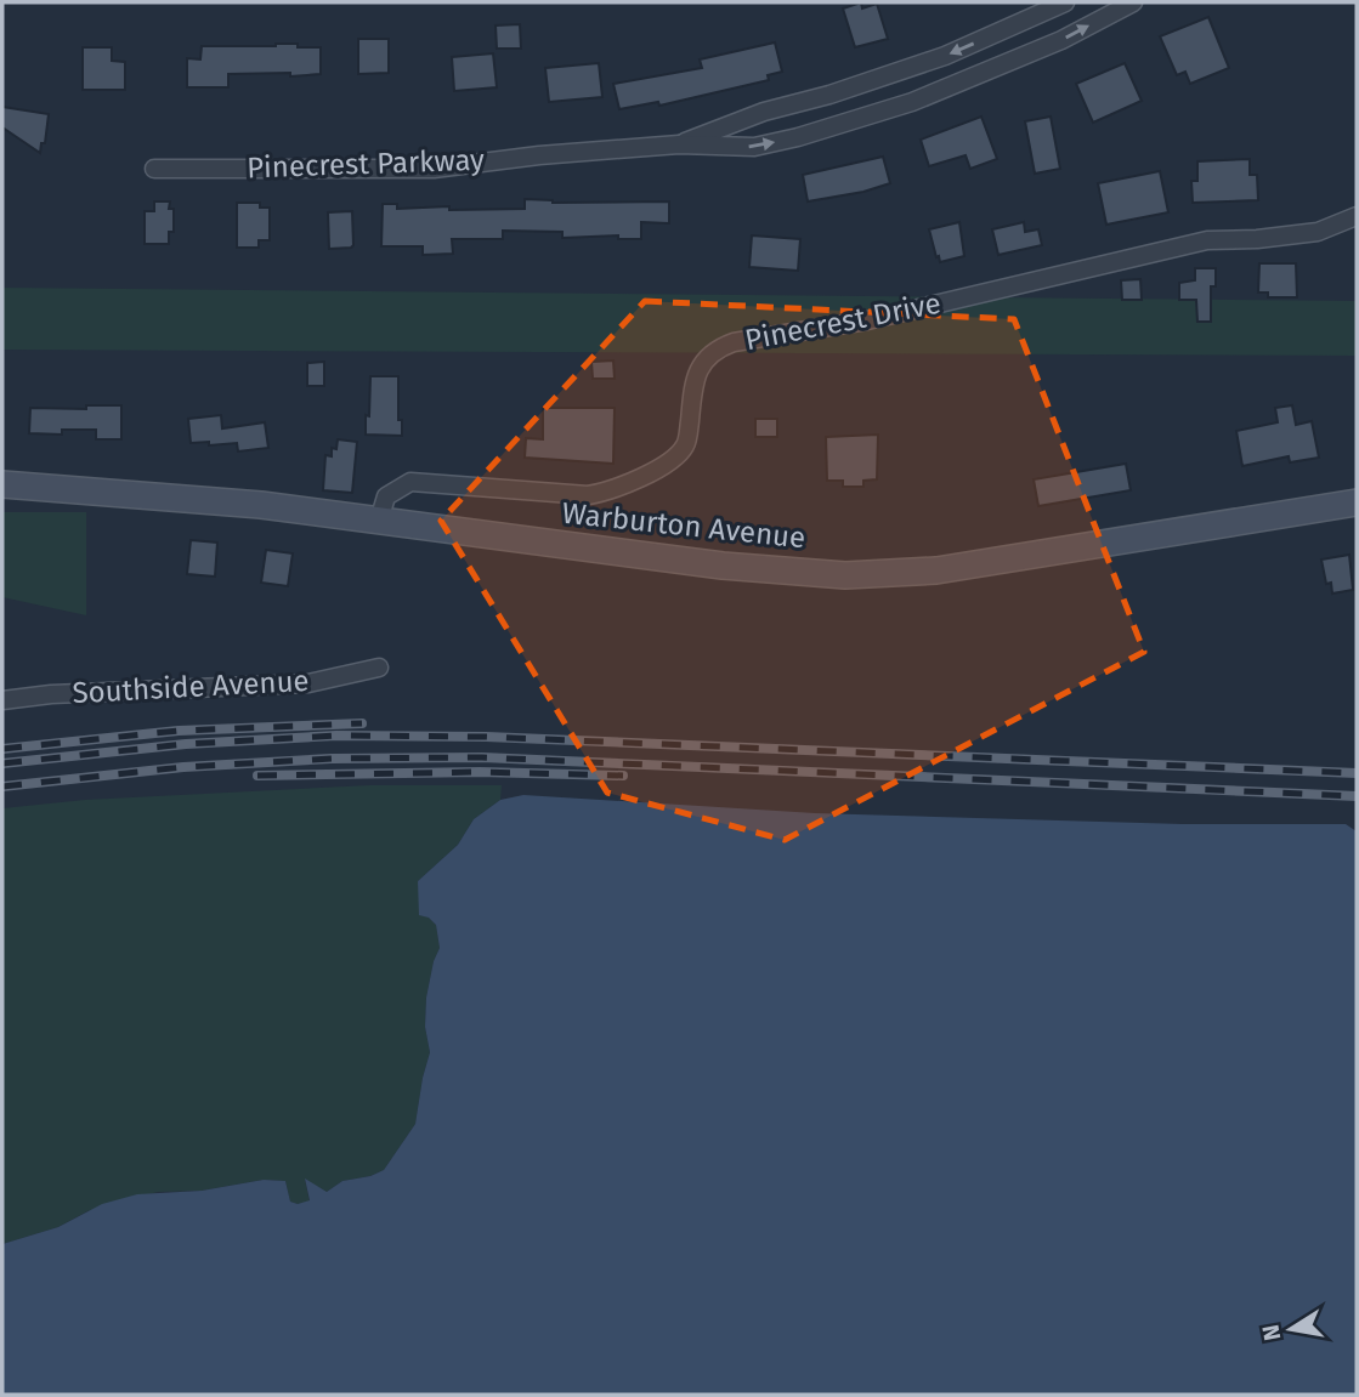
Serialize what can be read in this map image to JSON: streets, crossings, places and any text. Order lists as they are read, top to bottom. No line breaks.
{"streets":{"street":["Pinecrest Parkway","Pinecrest Drive","Warburton Avenue","Southside Avenue"]},"crossings":[["Pinecrest Drive","Warburton Avenue"]],"north":"left"}
